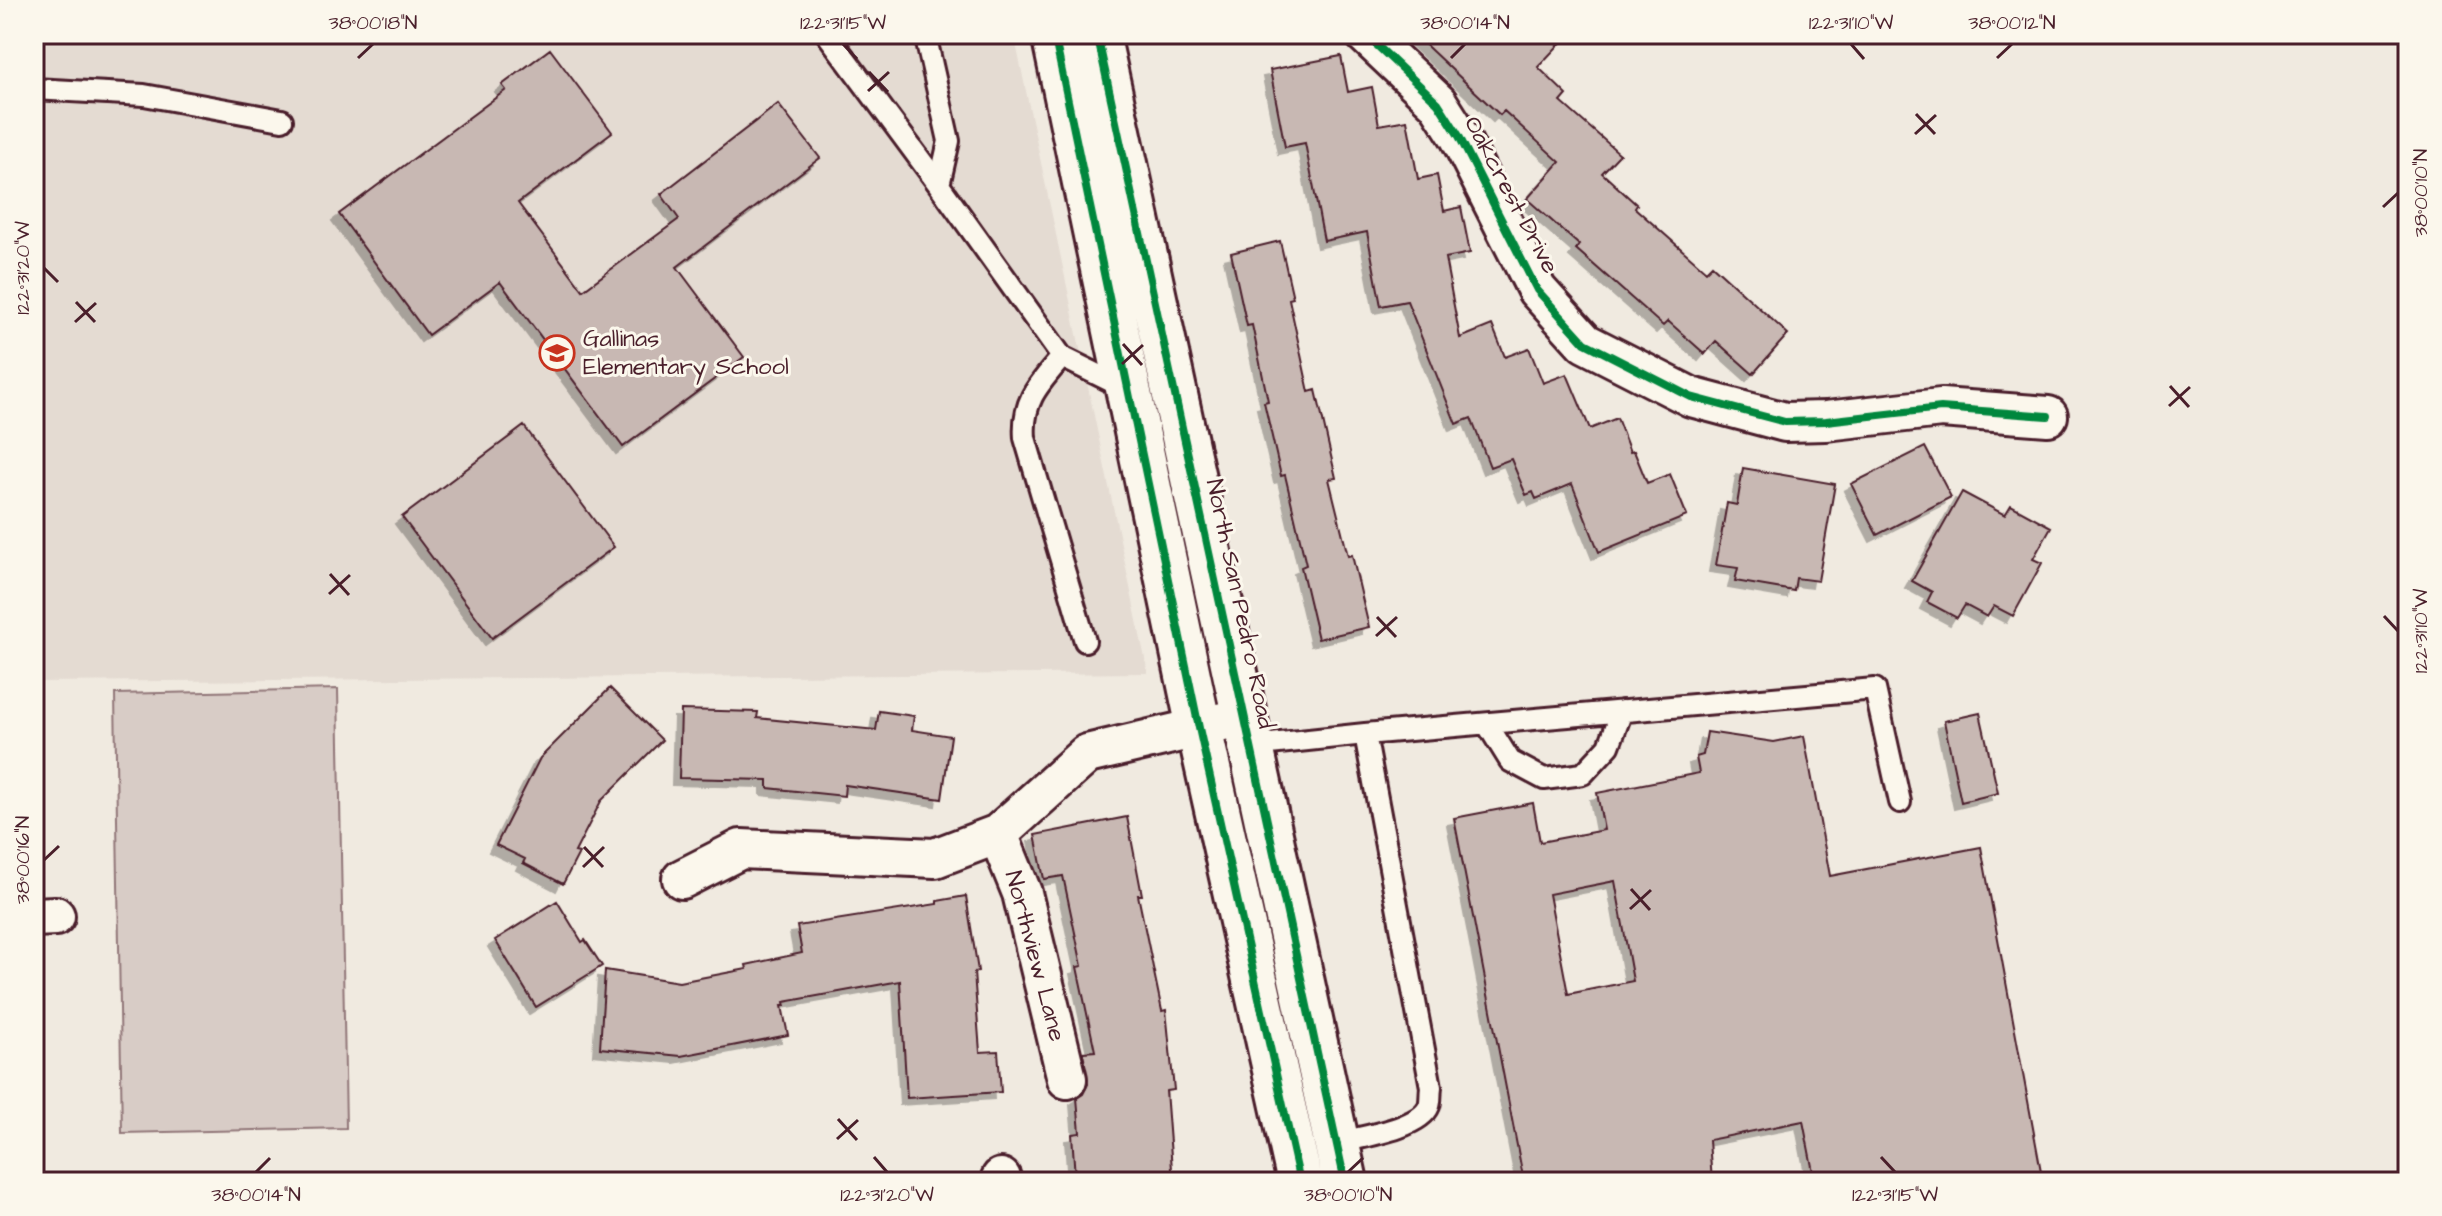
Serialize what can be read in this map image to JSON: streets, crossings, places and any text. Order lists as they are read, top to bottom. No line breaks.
{"streets":{"main road":["North San Pedro Road"],"street":["Oakcrest Drive","Northview Lane"]},"places":{"school or university":["Gallinas Elementary School"]},"coordinates":["38°00'18\"N","122°31'15\"W","38°00'14\"N","122°31'10\"W","38°00'12\"N","38°00'10\"N","122°31'20\"W","38°00'16\"N"]}
